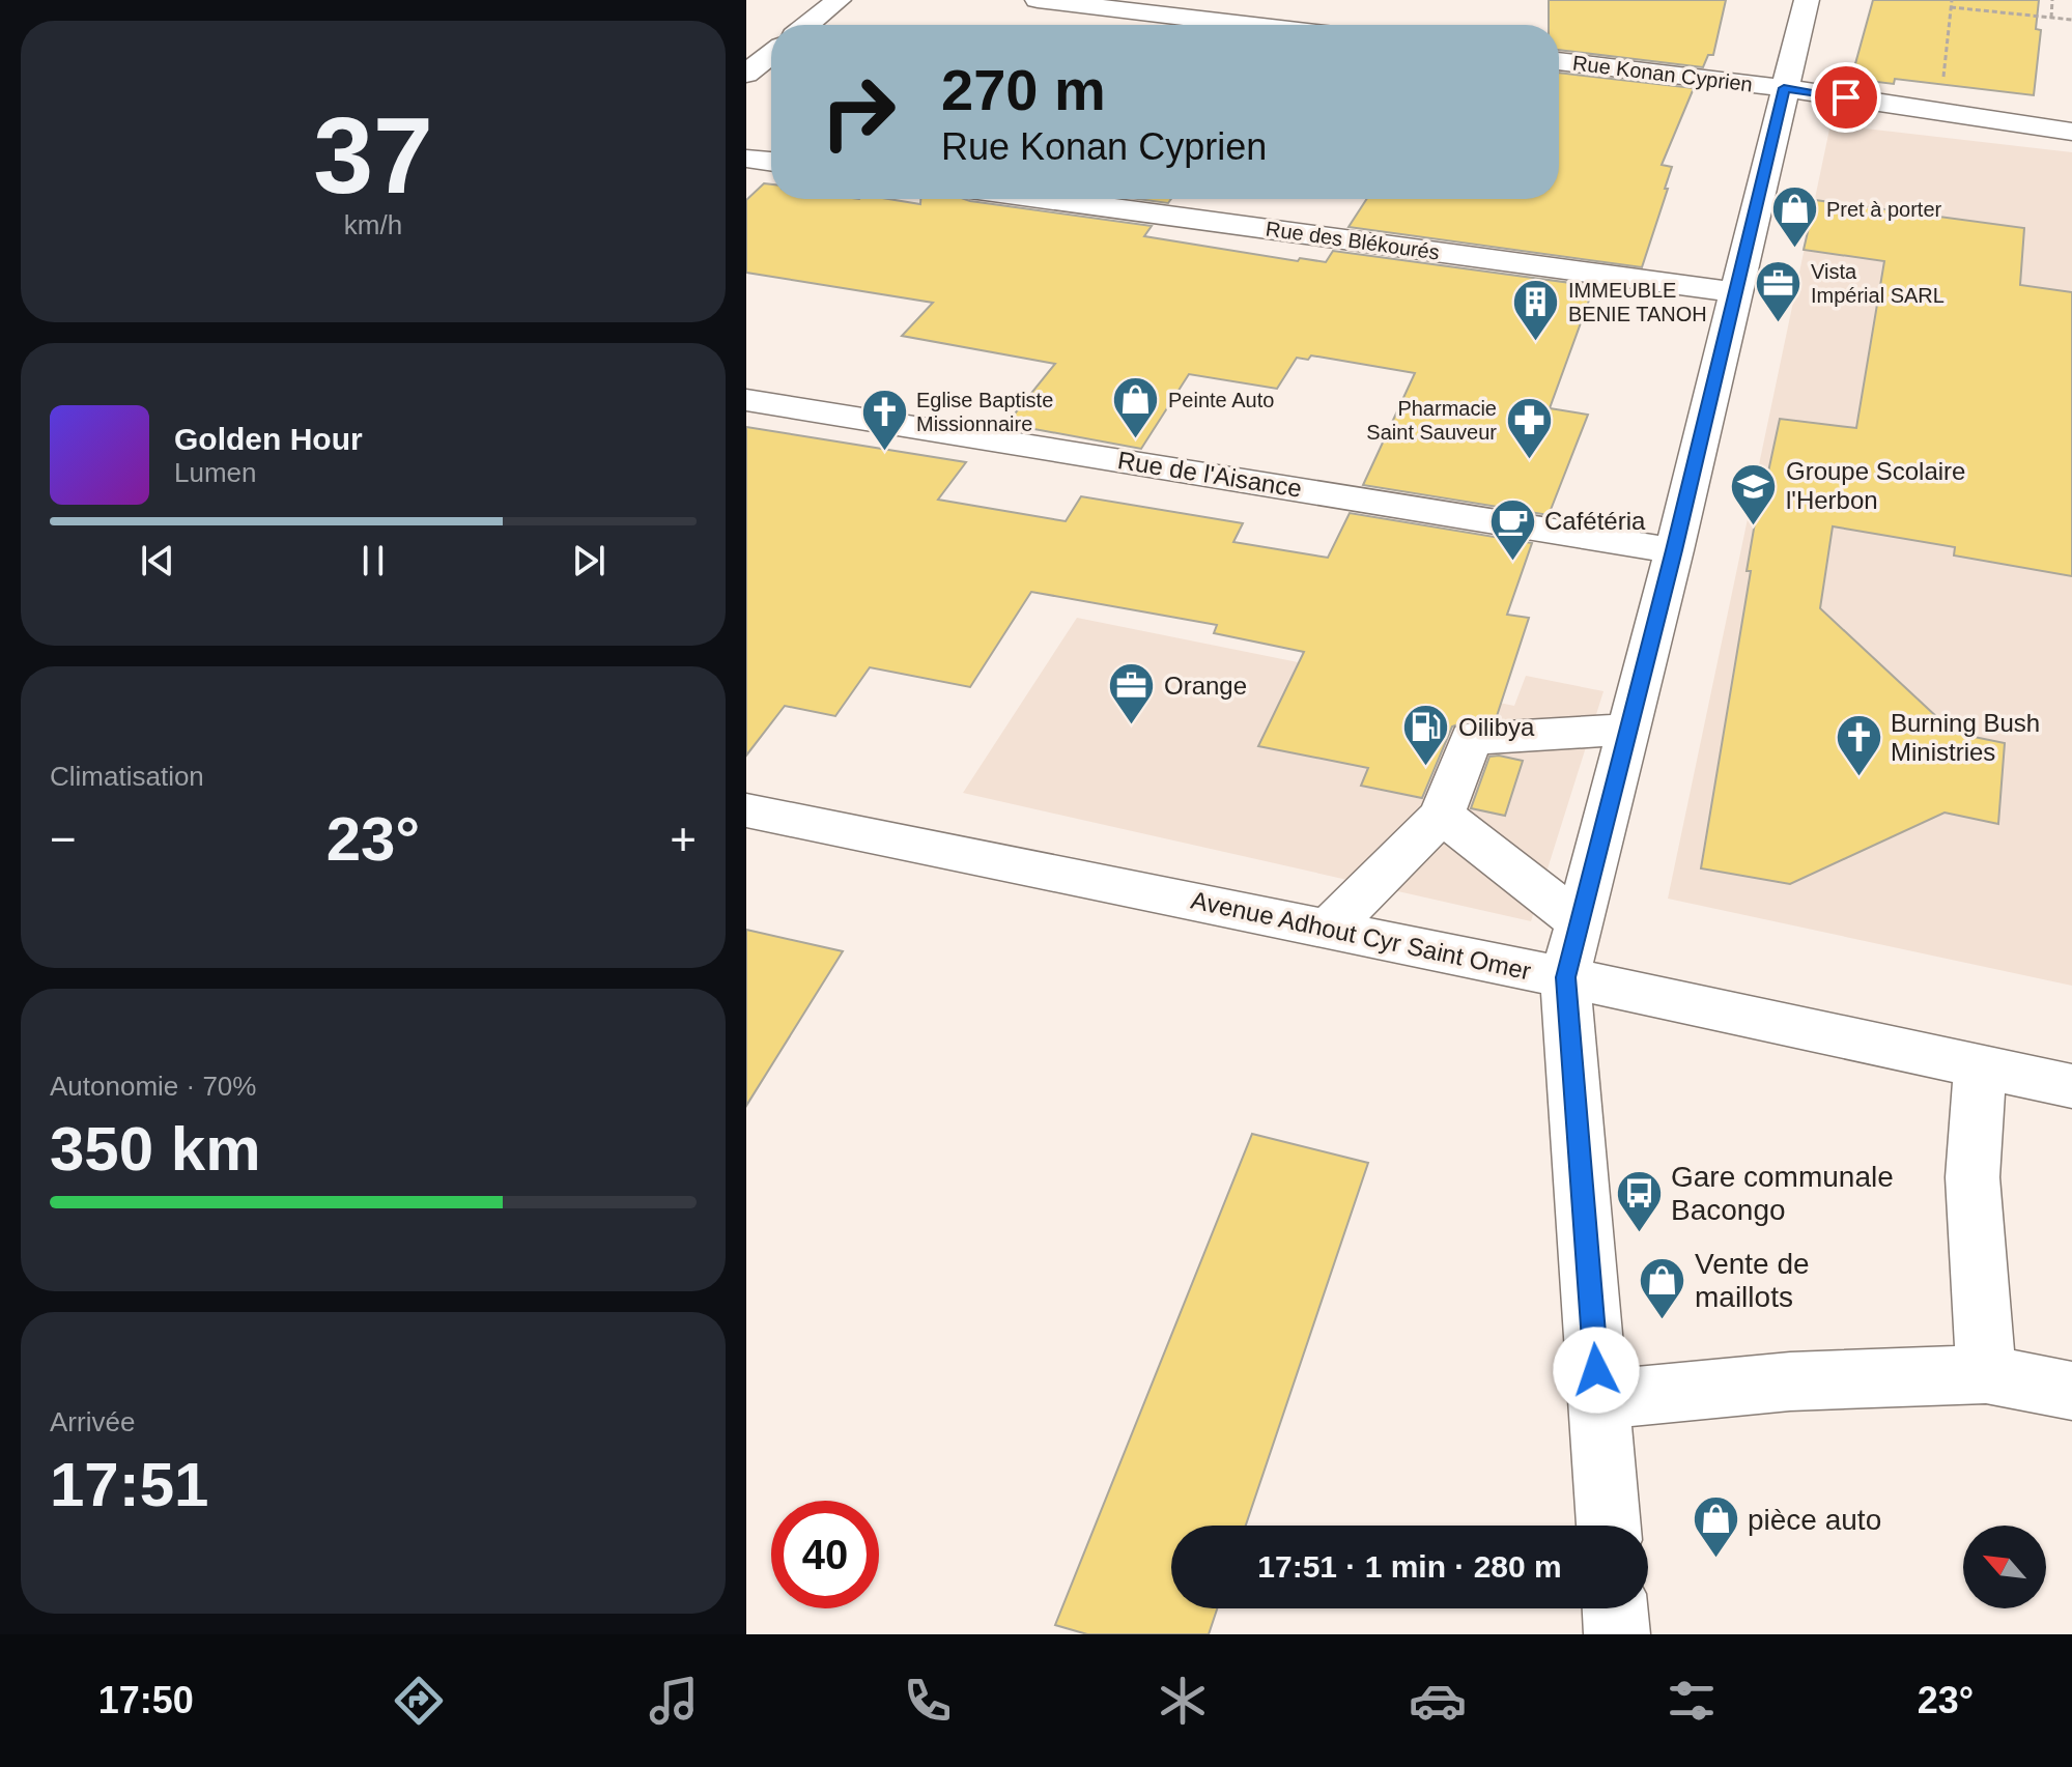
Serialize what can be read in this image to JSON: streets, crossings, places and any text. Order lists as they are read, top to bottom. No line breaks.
{"streets":{"street":["Rue Konan Cyprien","Rue des Blékourés","Rue de l'Aisance","Avenue Adhout Cyr Saint Omer"]},"places":{"shop":["Pret à porter","Peinte Auto","Vente de maillots","pièce auto"],"office":["Vista Impérial SARL","Orange"],"building":["IMMEUBLE BENIE TANOH"],"church":["Eglise Baptiste Missionnaire","Burning Bush Ministries"],"pharmacy":["Pharmacie Saint Sauveur"],"school or university":["Groupe Scolaire l'Herbon"],"cafe":["Cafétéria"],"fuel station":["Oilibya"],"bus stop":["Gare communale Bacongo"]},"north":"top left","page":{"tile":[["37","km/h"],"Climatisation",["Autonomie · 70%","350 km"],["Arrivée","17:51"]],"turn":["270 m","Rue Konan Cyprien"],"song":["Golden Hour","Lumen"],"heat":["−","23°","+"],"limit":"40","trip":"17:51 · 1 min · 280 m","tabs":["17:50","23°"]}}
